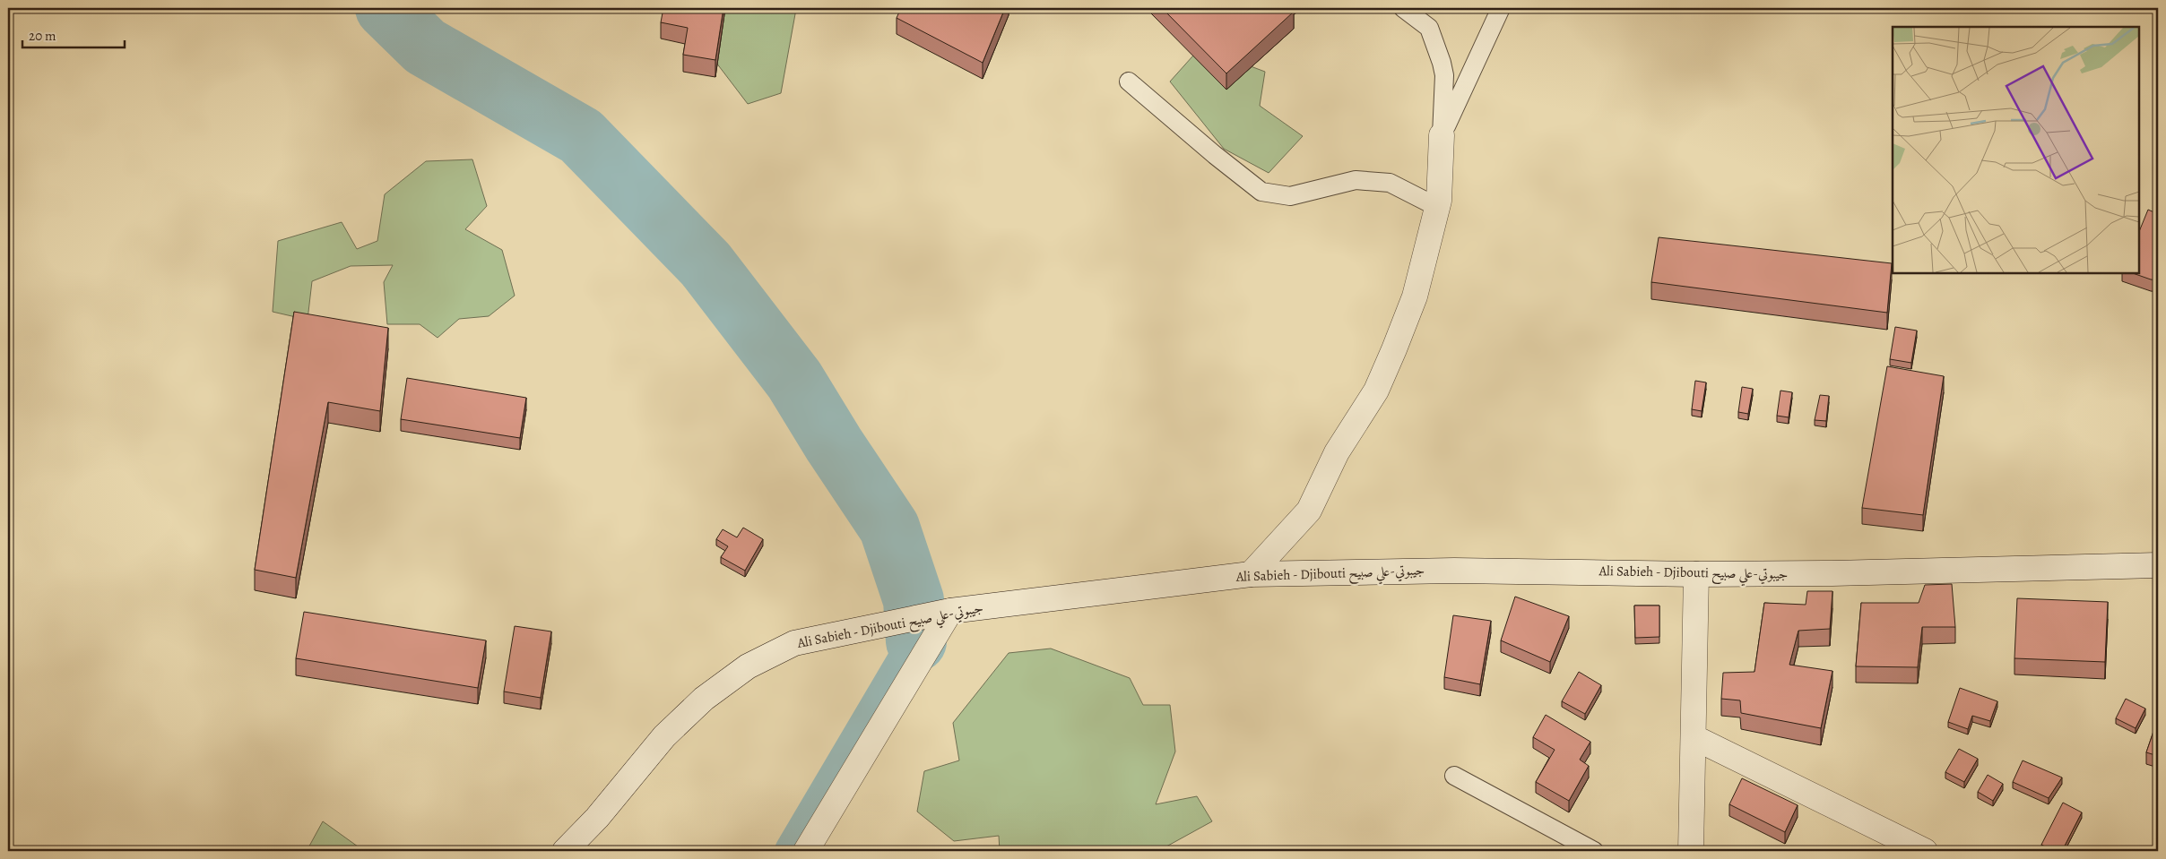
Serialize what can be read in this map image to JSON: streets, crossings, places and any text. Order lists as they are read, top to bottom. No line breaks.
{"streets":{"main road":["Ali Sabieh - Djibouti جيبوتي-علي صبيح"]},"scale_bar":"20 m"}
